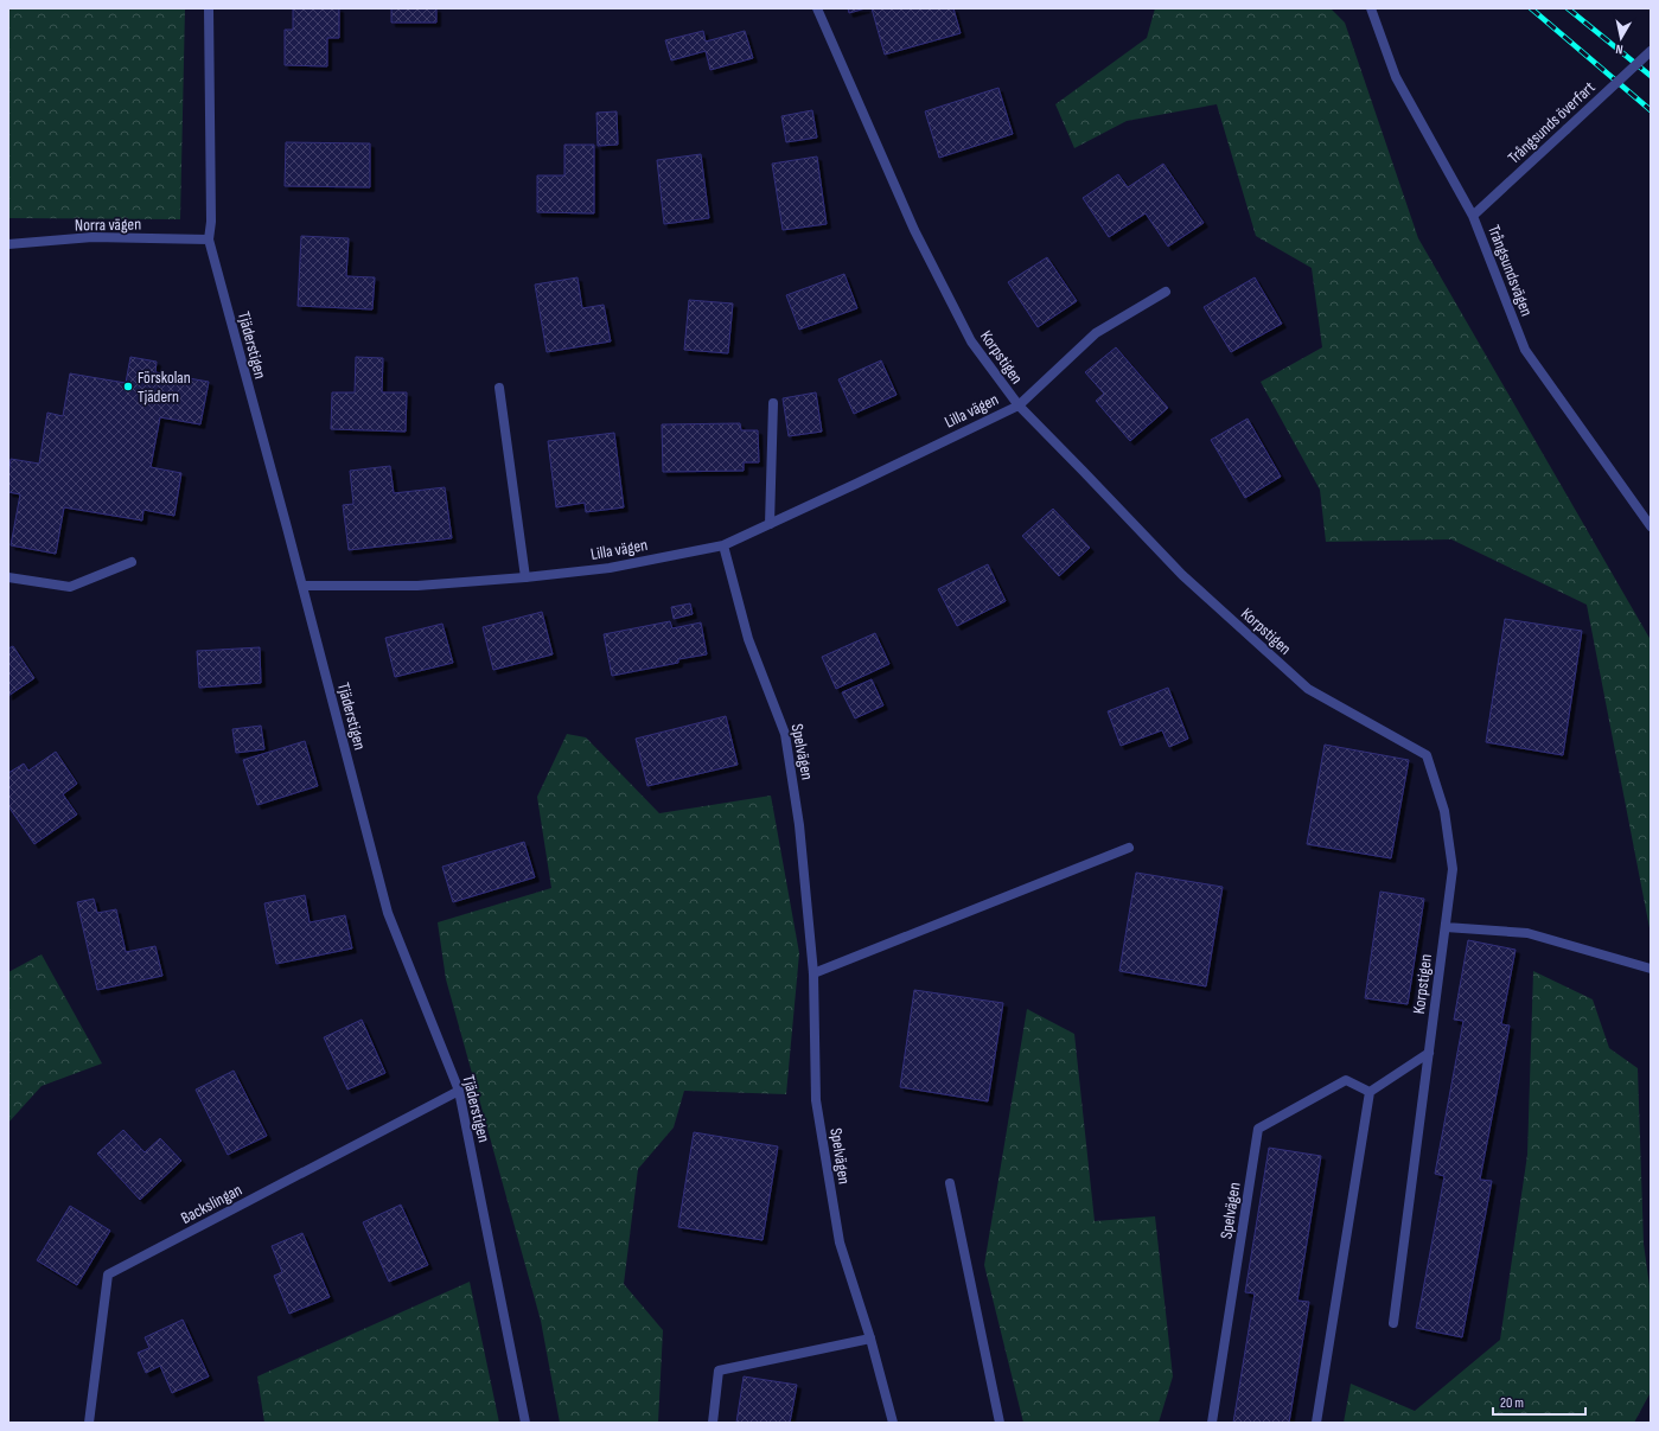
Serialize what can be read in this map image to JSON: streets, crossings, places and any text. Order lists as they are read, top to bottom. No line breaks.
{"streets":{"street":["Trångsunds överfart","Norra vägen","Trångsundsvägen","Tjäderstigen","Korpstigen","Lilla vägen","Spelvägen","Backslingan"]},"crossings":[["Trångsunds överfart","Trångsundsvägen"],["Norra vägen","Tjäderstigen"],["Tjäderstigen","Lilla vägen"],["Tjäderstigen","Backslingan"],["Korpstigen","Lilla vägen"],["Lilla vägen","Spelvägen"]],"places":["Förskolan Tjädern"],"scale_bar":"20 m","north":"bottom"}
